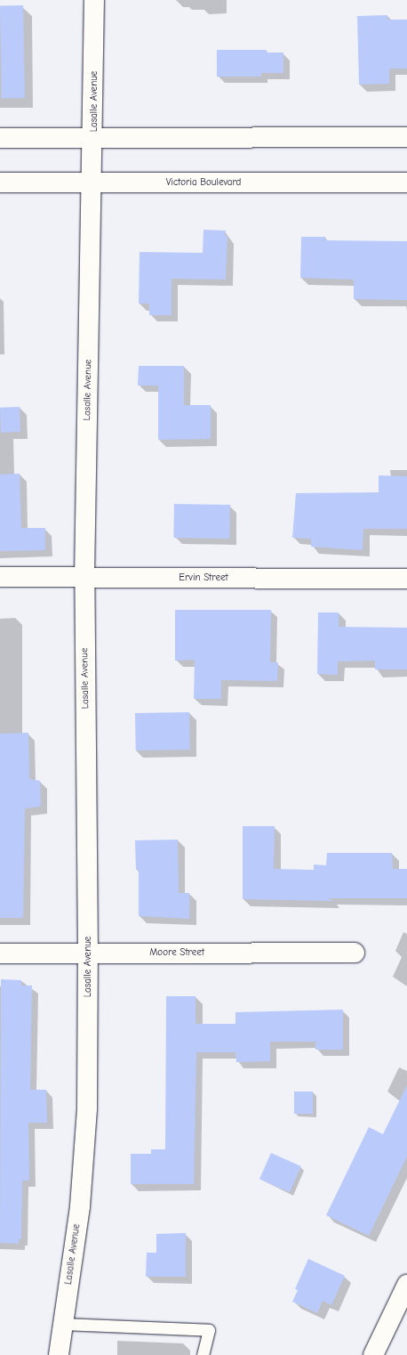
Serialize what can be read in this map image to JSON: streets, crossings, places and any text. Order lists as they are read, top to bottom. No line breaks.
{"streets":{"main road":["Lasalle Avenue","Victoria Boulevard","Ervin Street","Moore Street"]},"crossings":[["Lasalle Avenue","Victoria Boulevard"],["Lasalle Avenue","Ervin Street"],["Lasalle Avenue","Moore Street"]]}
